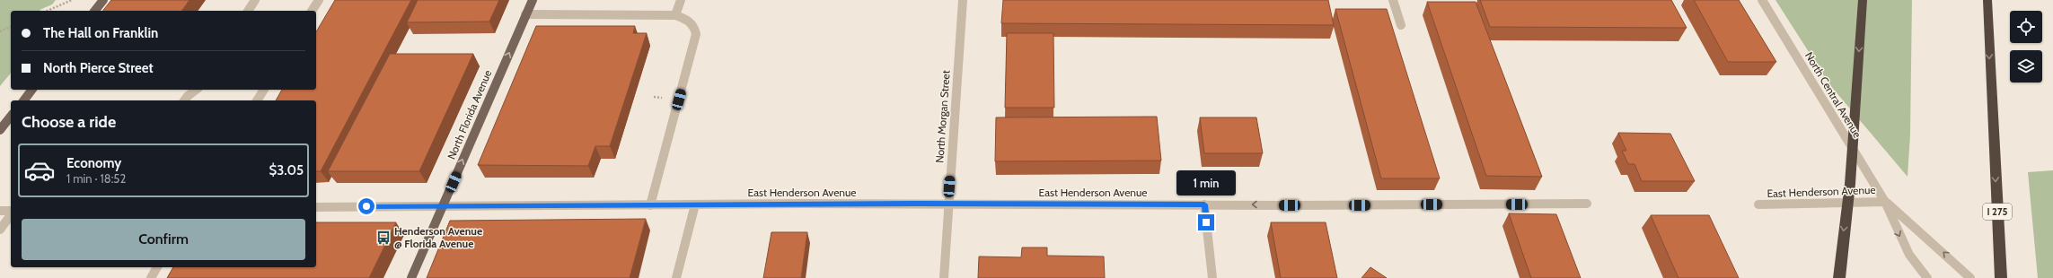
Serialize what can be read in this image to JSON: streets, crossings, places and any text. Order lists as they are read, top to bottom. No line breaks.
{"streets":{"highway":["I 275"],"main road":["North Florida Avenue"],"street":["North Central Avenue","North Morgan Street","East Henderson Avenue"]},"crossings":[["North Central Avenue","East Henderson Avenue"],["North Florida Avenue","East Henderson Avenue"],["North Morgan Street","East Henderson Avenue"]],"one_way":["North Florida Avenue"],"places":{"bus stop":["Henderson Avenue @ Florida Avenue"]},"page":{"banner":["The Hall on Franklin","North Pierce Street"],"heading":"Choose a ride","list":[{"name":"Economy","note":"1 min · 18:52","value":"$3.05"}],"bubble":"1 min","buttons":"Confirm"}}
